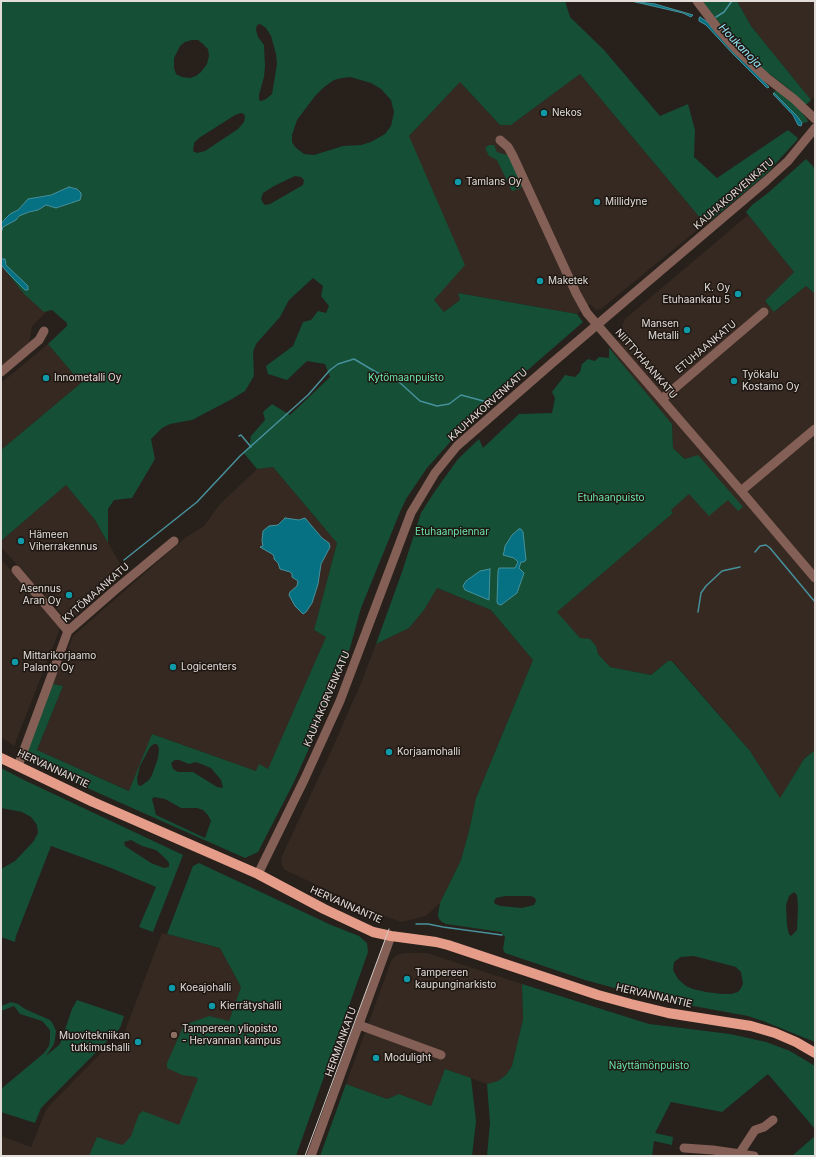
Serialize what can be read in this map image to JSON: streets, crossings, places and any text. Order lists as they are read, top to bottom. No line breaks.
{"streets":{"main road":["HERVANNANTIE"],"street":["KAUHAKORVENKATU","ETUHAANKATU","NIITTYHAANKATU","KYTÖMAANKATU","HERMIANKATU"]},"crossings":[["KAUHAKORVENKATU","NIITTYHAANKATU"],["KAUHAKORVENKATU","HERVANNANTIE"],["ETUHAANKATU","NIITTYHAANKATU"],["KYTÖMAANKATU","HERVANNANTIE"],["HERVANNANTIE","HERMIANKATU"]],"water":["Houkanoja"],"parks":["Kytömaanpuisto","Etuhaanpuisto","Etuhaanpiennar","Näyttämönpuisto"],"places":["Nekos","Tamlans Oy","Millidyne","Maketek","K. Oy Etuhaankatu 5","Mansen Metalli","Innometalli Oy","Työkalu Kostamo Oy","Hämeen Viherrakennus","Asennus Aran Oy","Mittarikorjaamo Palanto Oy","Logicenters","Korjaamohalli","Tampereen kaupunginarkisto","Koeajohalli","Kierrätyshalli","Tampereen yliopisto - Hervannan kampus","Muovitekniikan tutkimushalli","Modulight"]}
